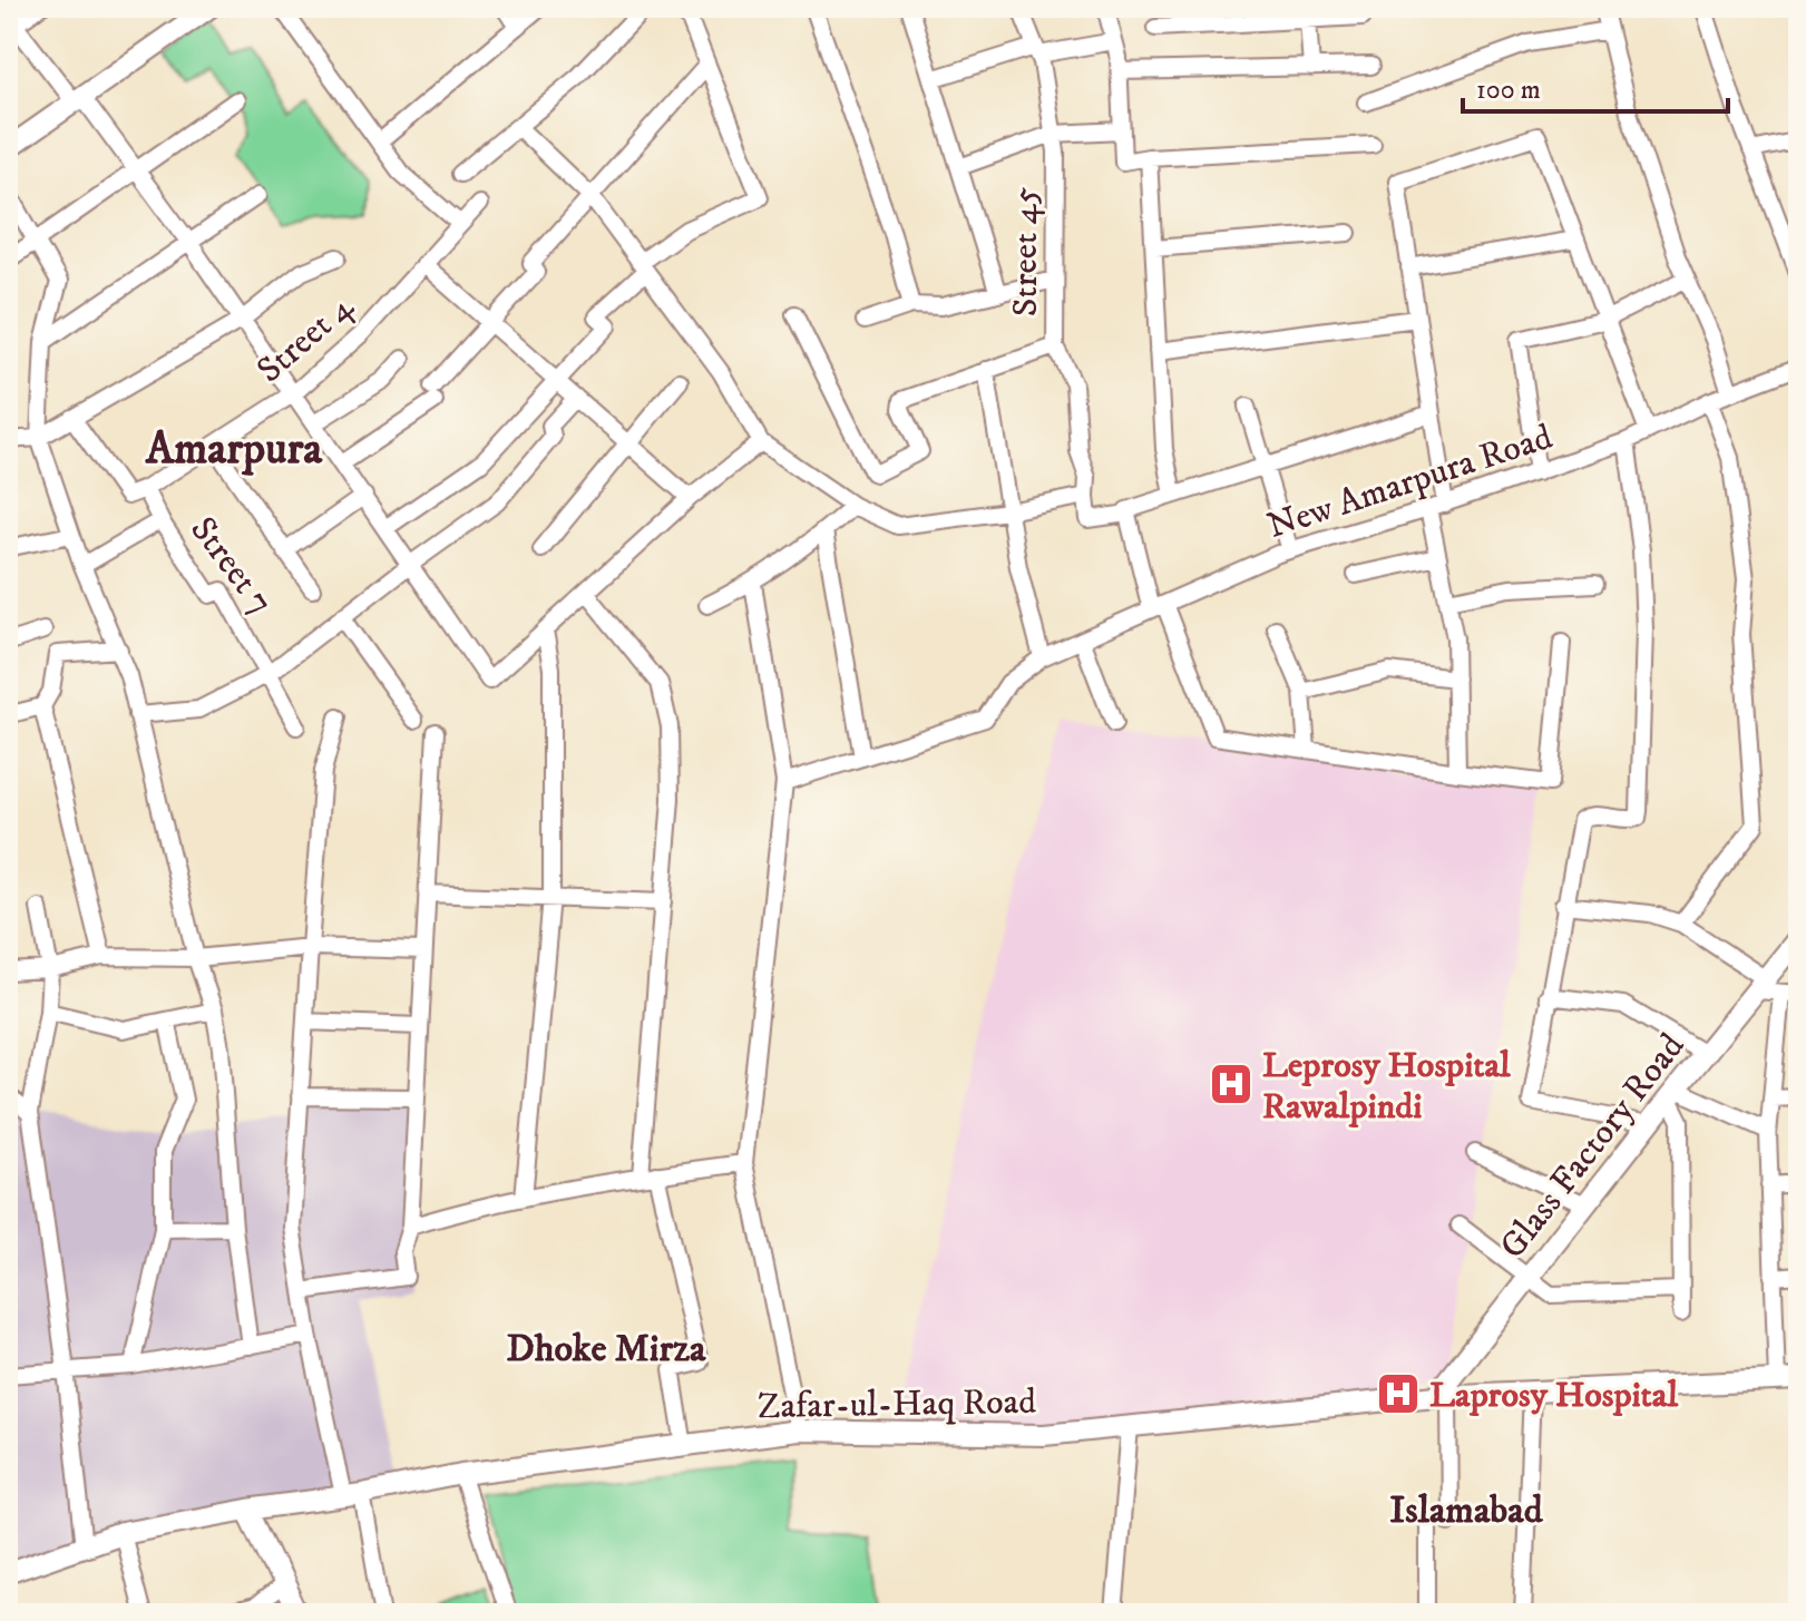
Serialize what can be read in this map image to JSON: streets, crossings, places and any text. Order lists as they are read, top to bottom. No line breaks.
{"streets":{"street":["Street 45","Street 4","New Amarpura Road","Street 7","Glass Factory Road","Zafar-ul-Haq Road"]},"crossings":[["Street 4","Street 7"],["Glass Factory Road","Zafar-ul-Haq Road"]],"districts":["Amarpura","Dhoke Mirza","Islamabad"],"places":{"hospital":["Leprosy Hospital Rawalpindi","Laprosy Hospital"]},"scale_bar":"100 m"}
